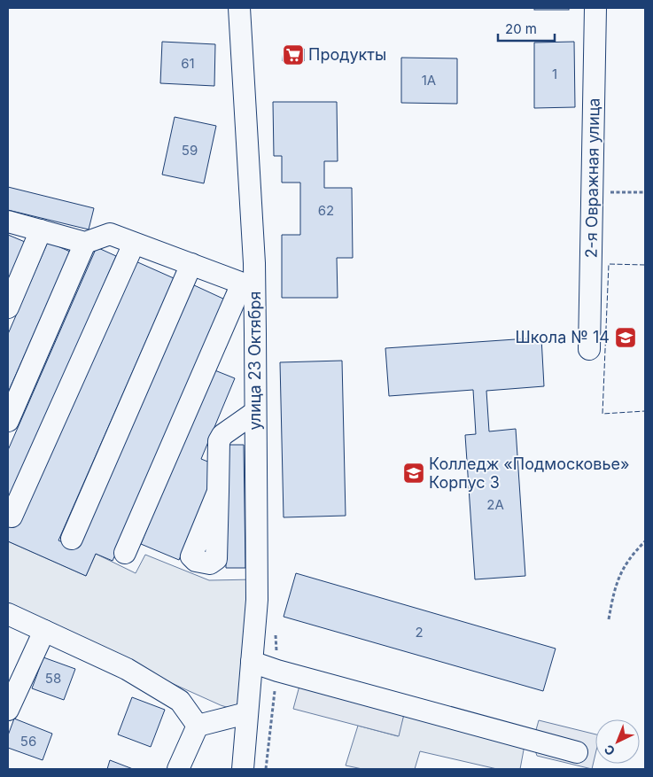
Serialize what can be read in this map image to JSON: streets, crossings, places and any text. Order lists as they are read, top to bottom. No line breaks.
{"streets":{"street":["2-я Овражная улица","улица 23 Октября"]},"places":{"supermarket":["Продукты"],"school or university":["Школа № 14","Колледж «Подмосковье» Корпус 3"]},"house_numbers":["61","1","1А","59","62","2А","2","58","56"],"scale_bar":"20 m","north":"bottom left"}
